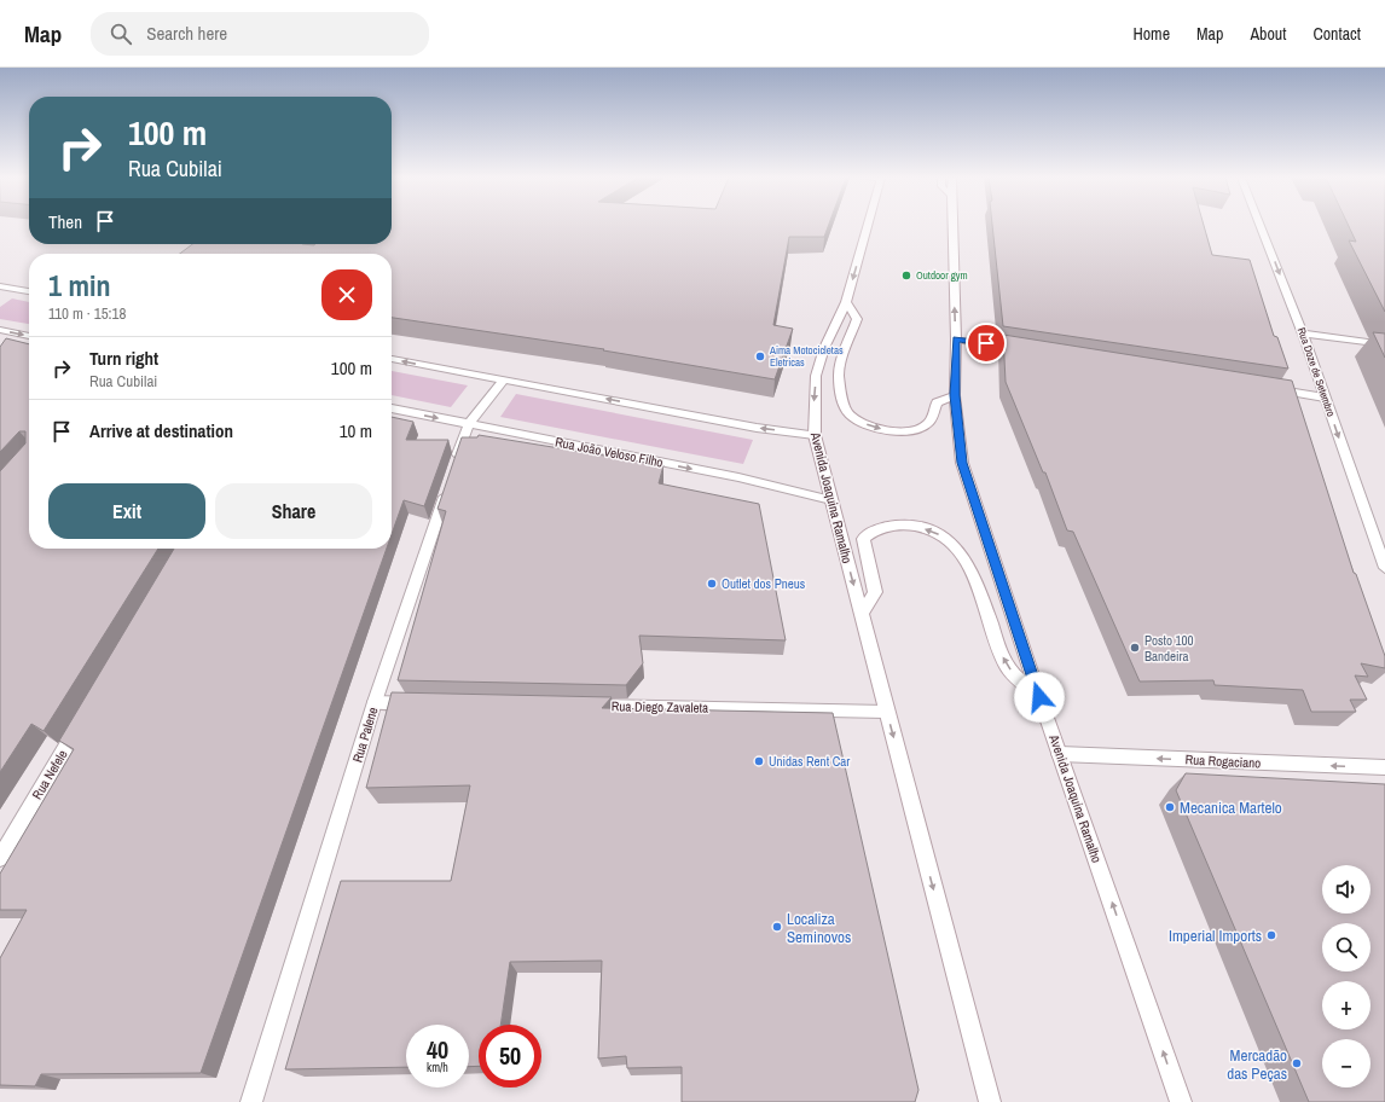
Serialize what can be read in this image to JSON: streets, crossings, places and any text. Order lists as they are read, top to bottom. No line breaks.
{"streets":{"main road":["Rua Doze de Setembro","Rua João Veloso Filho","Avenida Joaquina Ramalho","Rua Diego Zavaleta","Rua Palene","Rua Rogaciano","Rua Nefele"]},"crossings":[["Rua João Veloso Filho","Avenida Joaquina Ramalho"],["Rua João Veloso Filho","Rua Palene"],["Avenida Joaquina Ramalho","Rua Diego Zavaleta"],["Avenida Joaquina Ramalho","Rua Rogaciano"]],"one_way":["Rua Doze de Setembro","Rua Rogaciano"],"places":["Outdoor gym","Aima Motocicletas Eletricas","Outlet dos Pneus","Posto 100 Bandeira","Unidas Rent Car","Mecanica Martelo","Localiza Seminovos","Imperial Imports","Mercadão das Peças"],"page":{"header":"Map","search":"Search here","nav":["Home","Map","About","Contact"],"turn":["100 m","Rua Cubilai"],"then":"Then","heading":["1 min","110 m · 15:18"],"list":[{"name":"Turn right","note":"Rua Cubilai","value":"100 m"},{"name":"Arrive at destination","value":"10 m"}],"buttons":["Exit","Share"],"map_buttons":["+","−"],"speed":"40 km/h","limit":"50"}}
